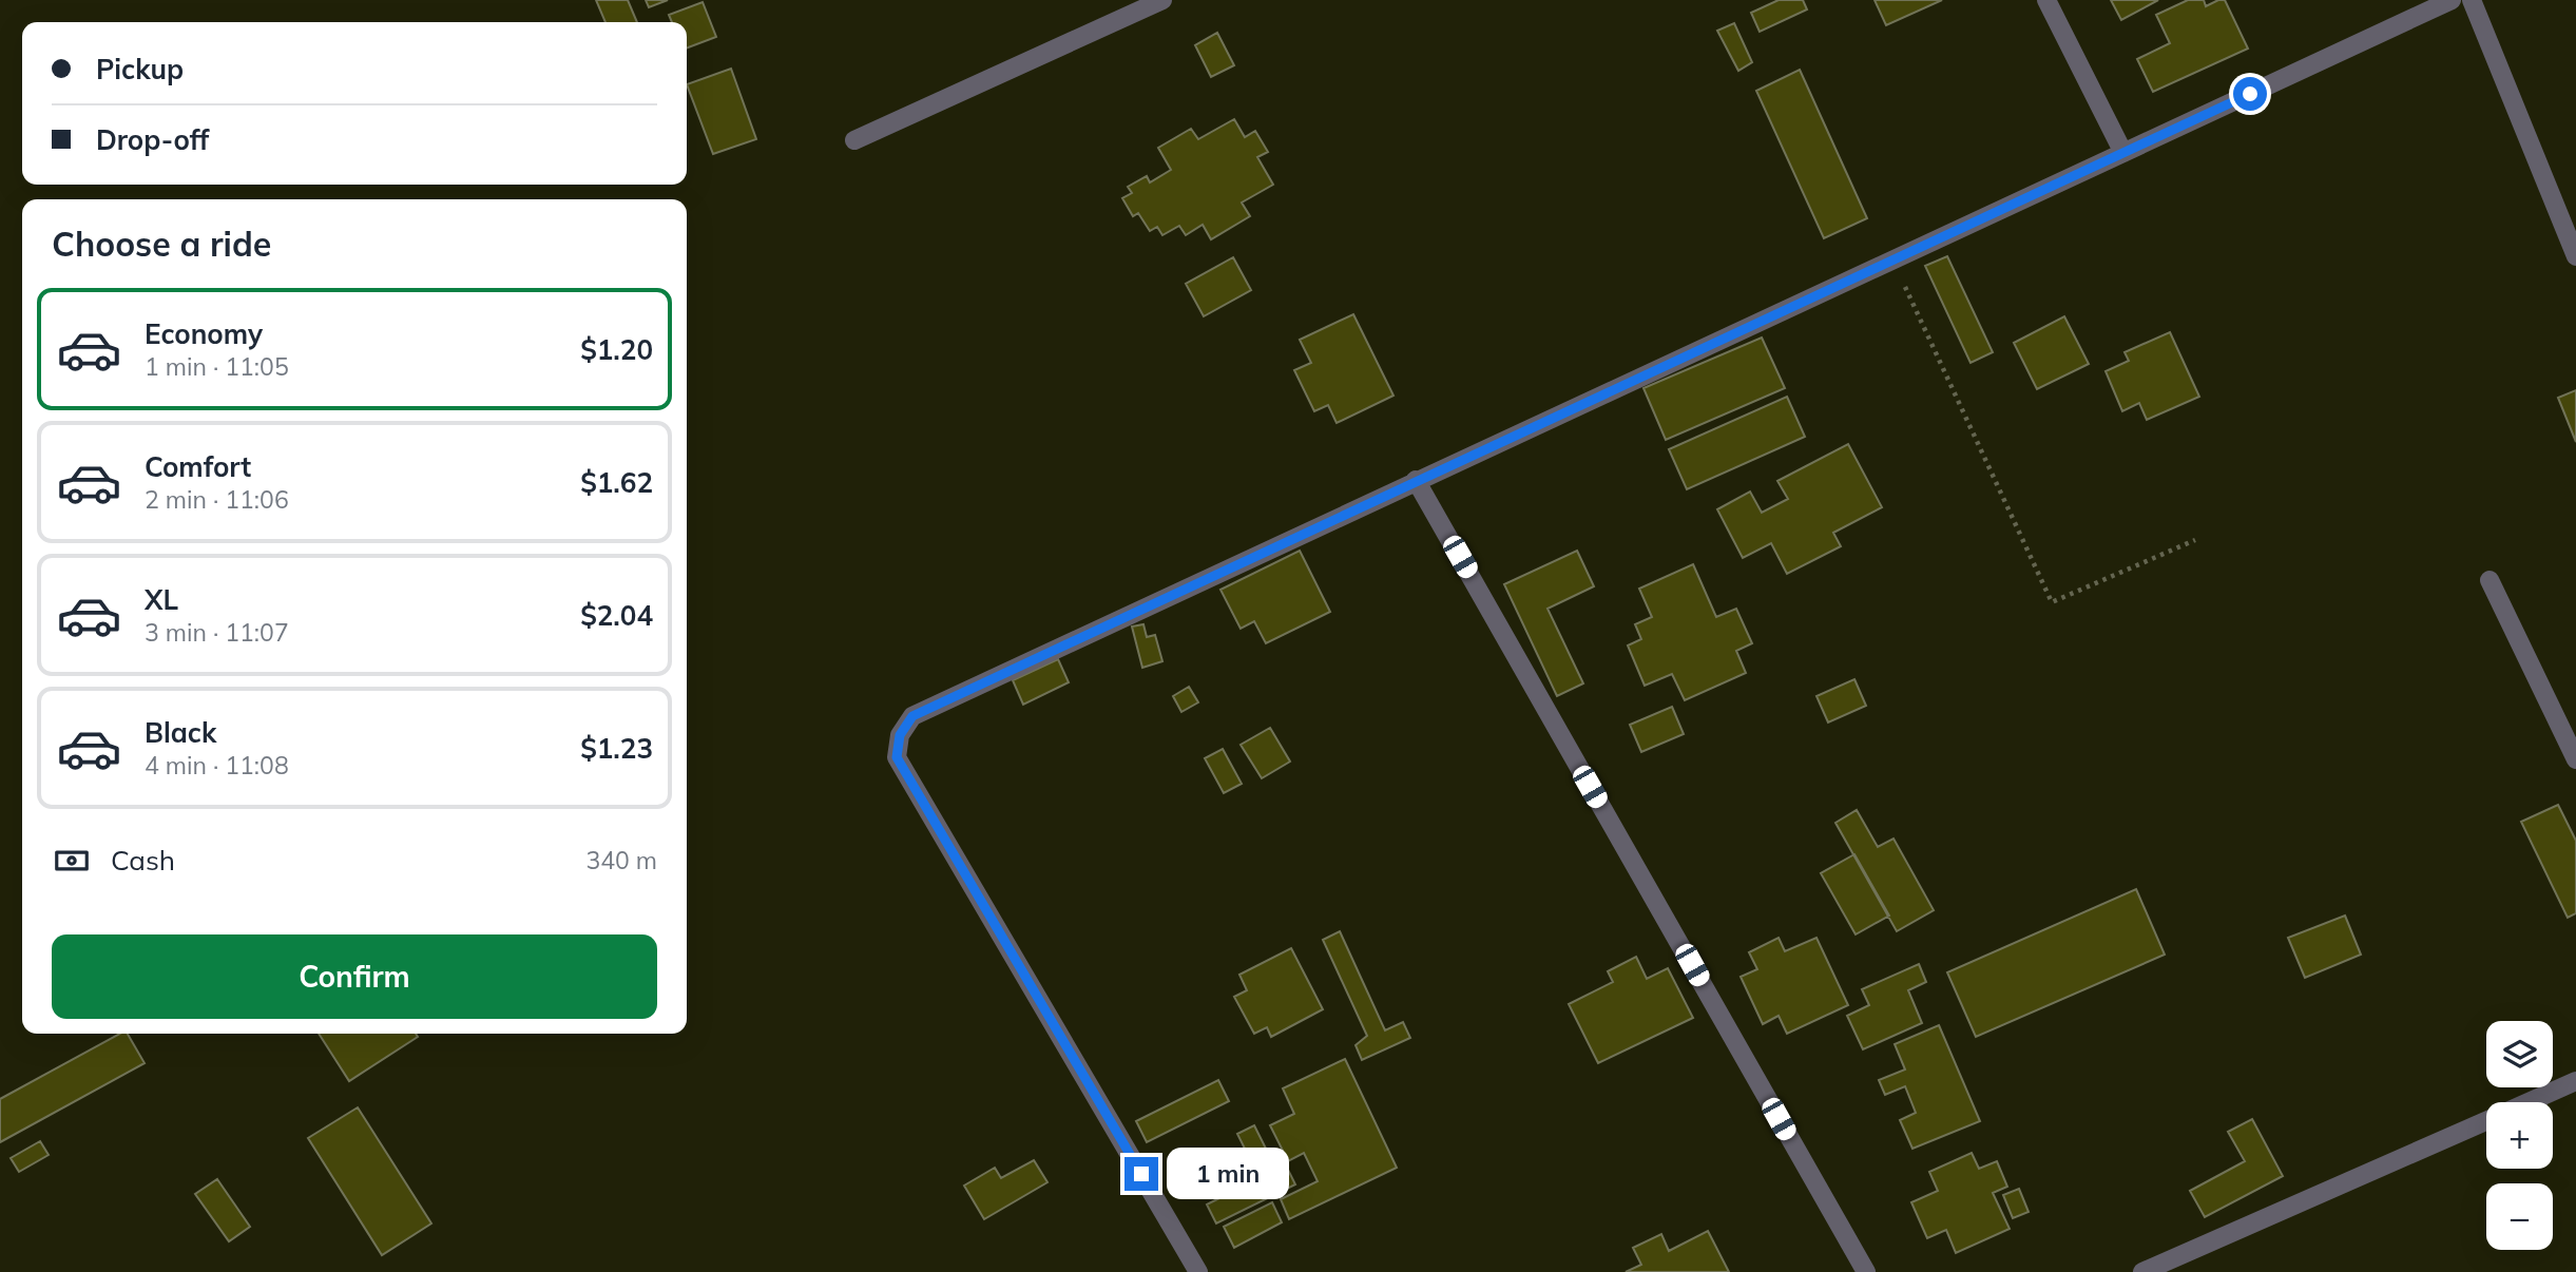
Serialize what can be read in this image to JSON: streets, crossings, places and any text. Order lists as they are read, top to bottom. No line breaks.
{"page":{"banner":["Pickup","Drop-off"],"heading":"Choose a ride","list":[{"name":"Economy","note":"1 min · 11:05","value":"$1.20"},{"name":"Comfort","note":"2 min · 11:06","value":"$1.62"},{"name":"XL","note":"3 min · 11:07","value":"$2.04"},{"name":"Black","note":"4 min · 11:08","value":"$1.23"}],"pay":["Cash","340 m"],"buttons":"Confirm","map_buttons":["+","−"],"bubble":"1 min"}}
